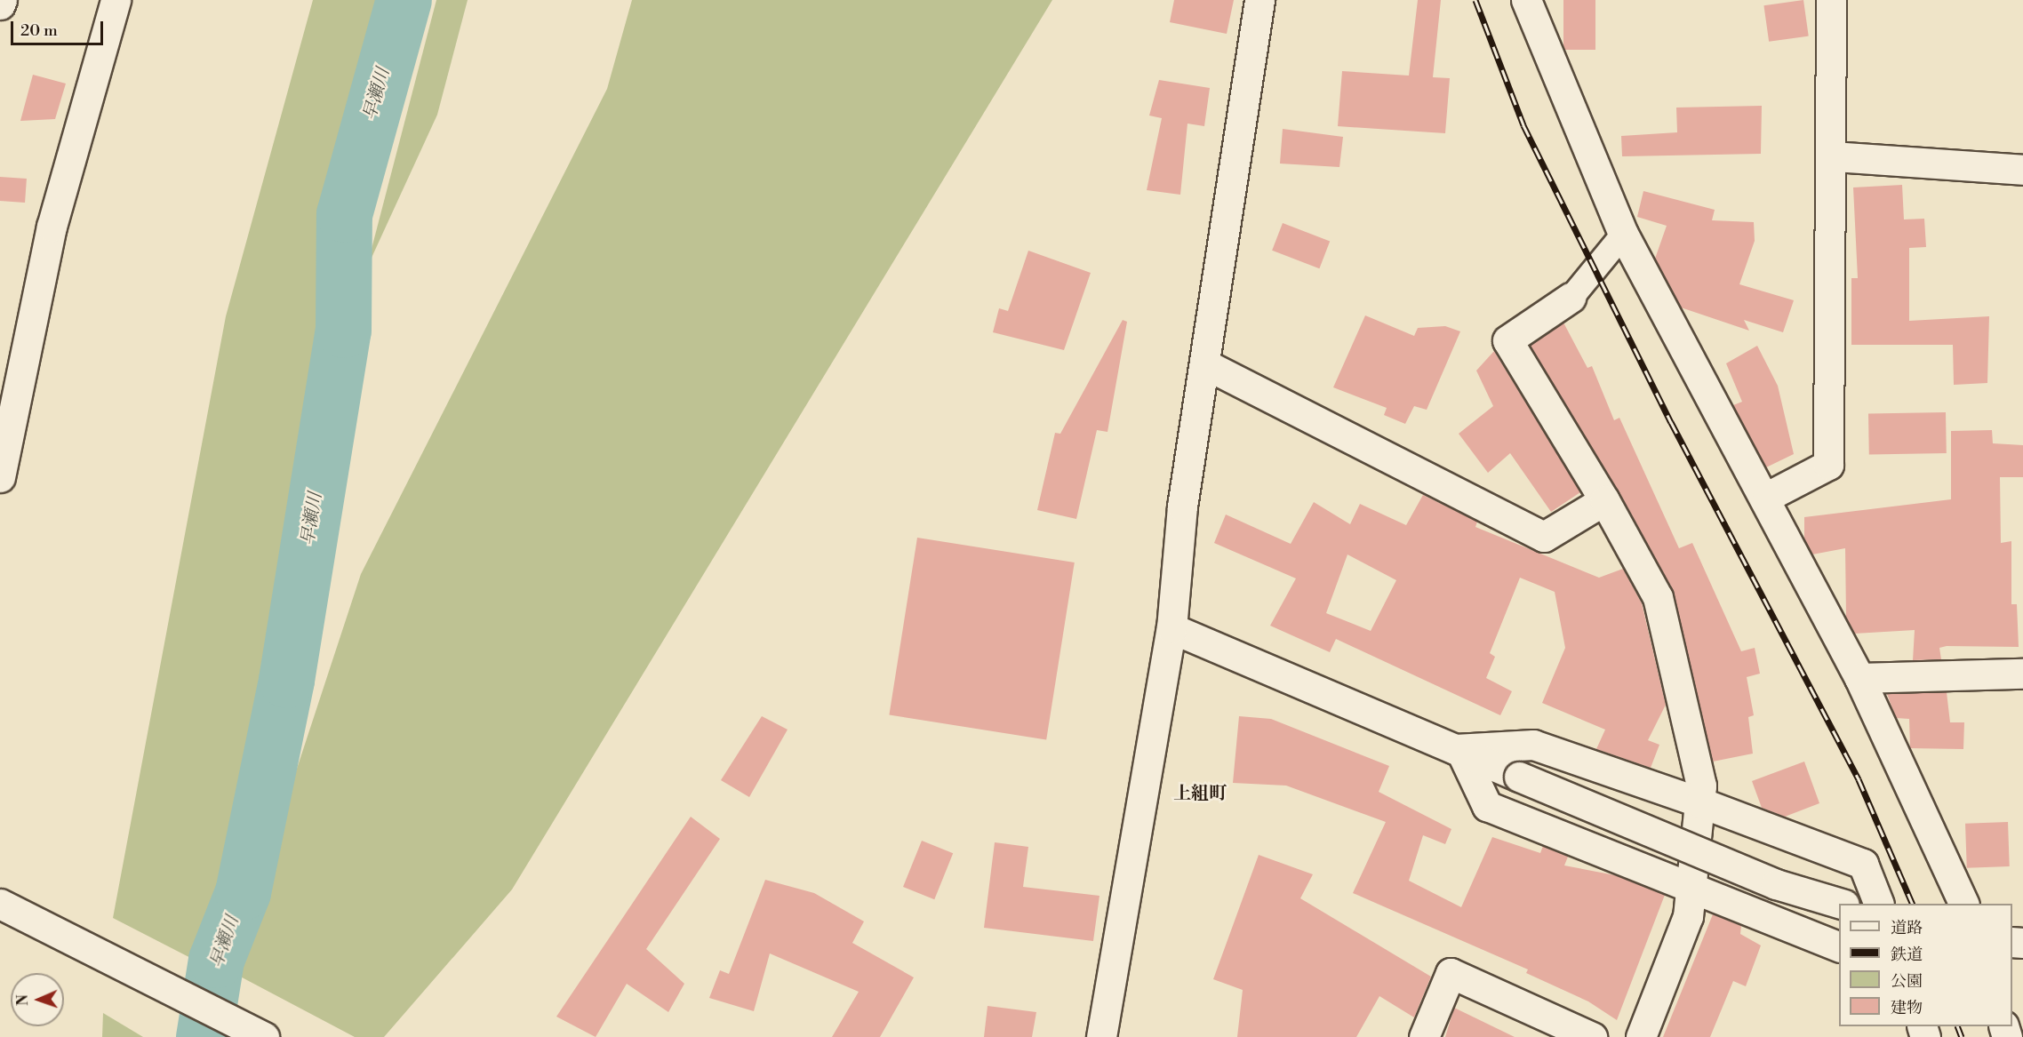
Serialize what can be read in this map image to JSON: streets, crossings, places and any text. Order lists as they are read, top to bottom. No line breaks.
{"districts":["上組町"],"water":["早瀬川"],"legend":["道路","鉄道","公園","建物"],"scale_bar":"20 m","north":"left"}
